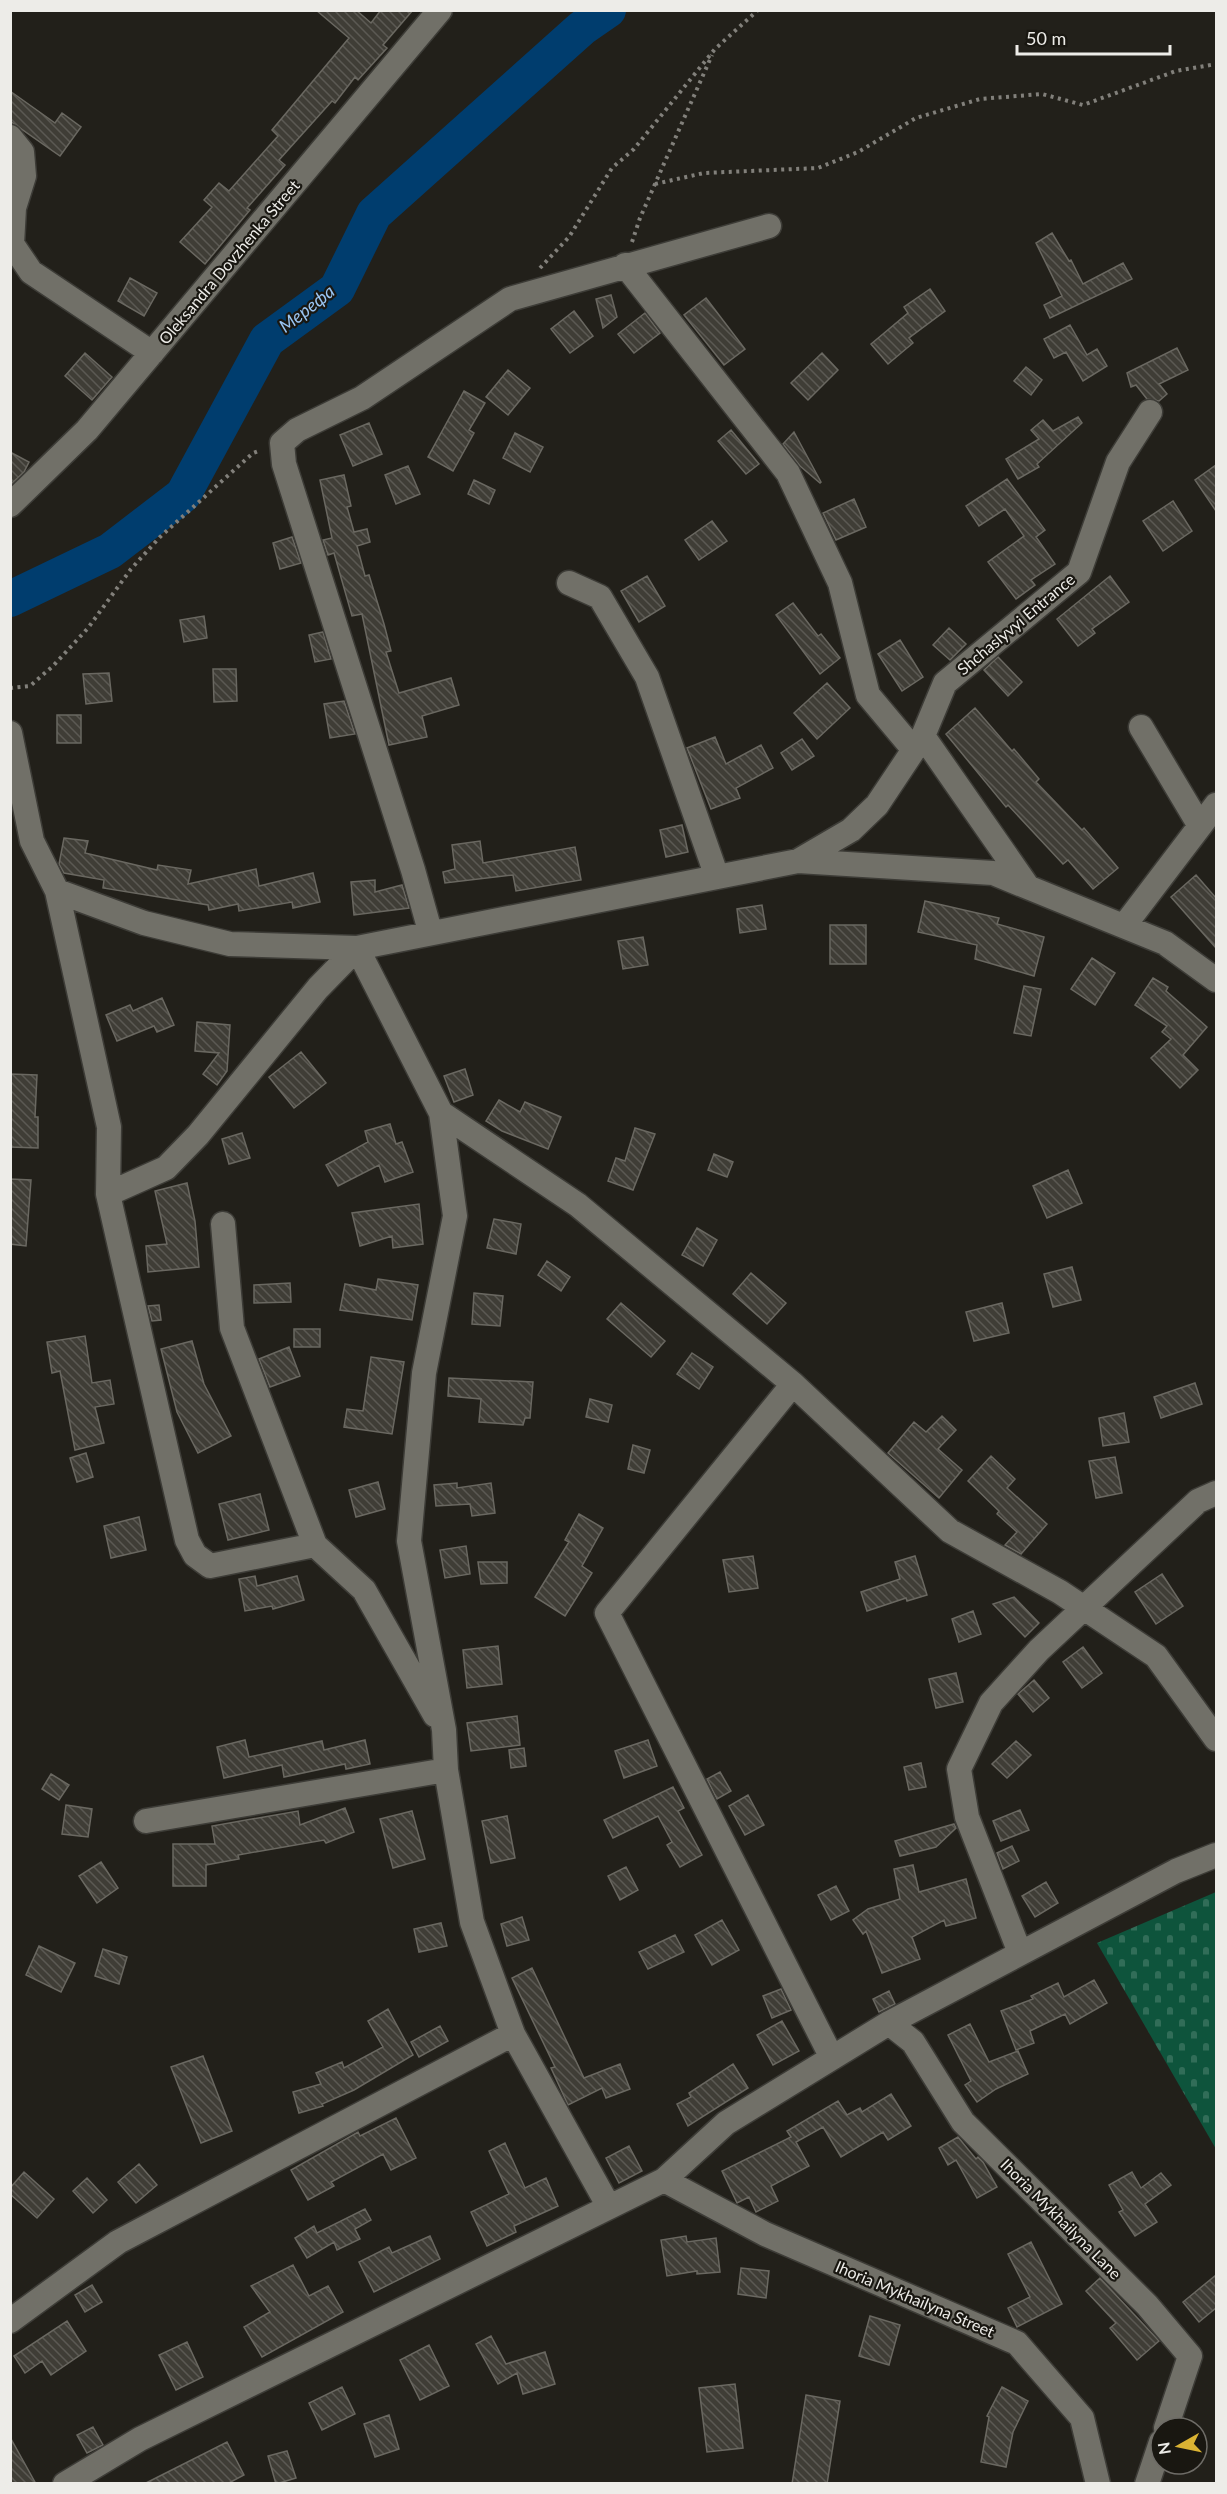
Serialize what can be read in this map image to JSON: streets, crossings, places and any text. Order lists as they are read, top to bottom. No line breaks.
{"streets":{"street":["Oleksandra Dovzhenka Street","Shchaslyvyi Entrance","Ihoria Mykhailyna Lane","Ihoria Mykhailyna Street"]},"water":["Мерефа"],"scale_bar":"50 m","north":"left"}
